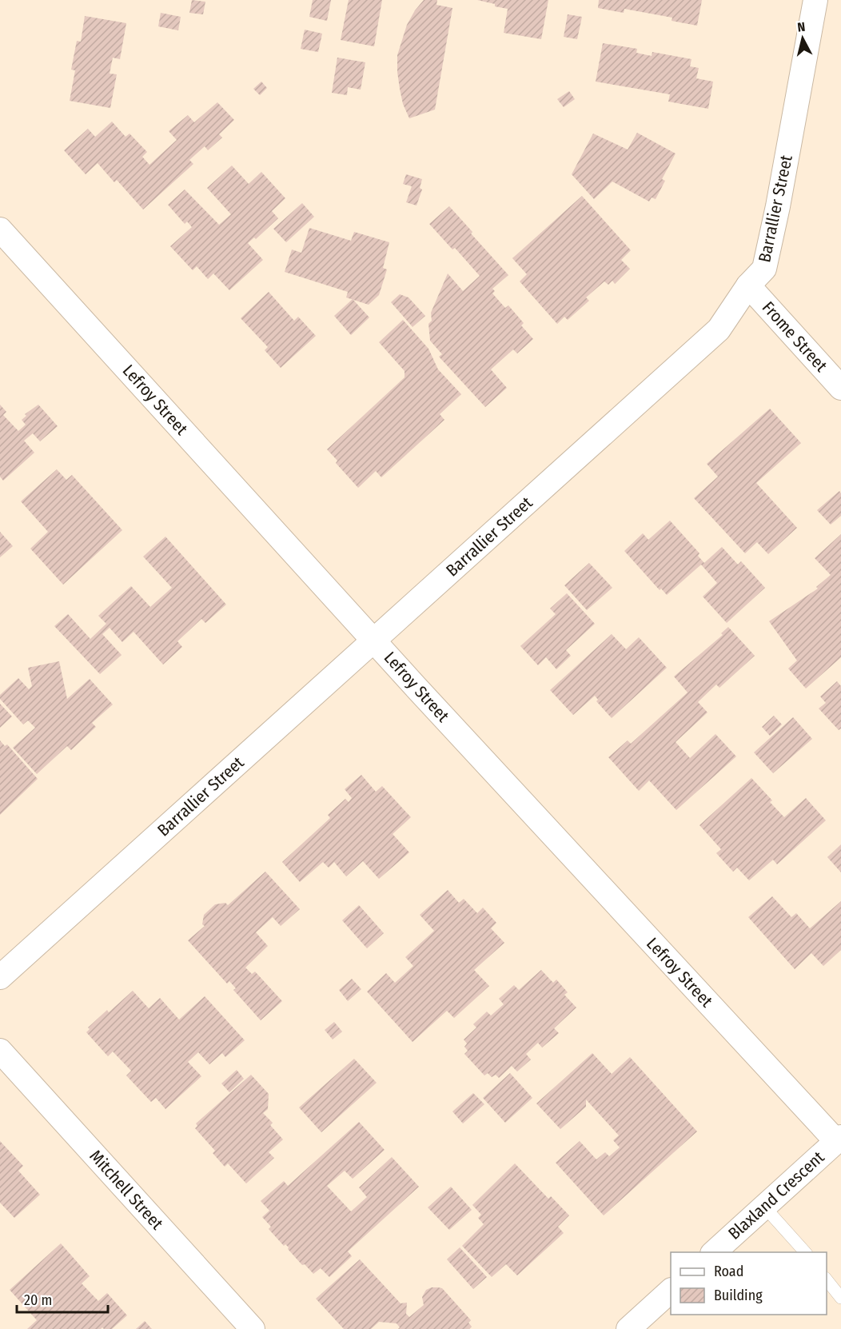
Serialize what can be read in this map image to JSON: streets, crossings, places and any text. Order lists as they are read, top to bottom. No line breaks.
{"streets":{"street":["Barrallier Street","Frome Street","Lefroy Street","Mitchell Street","Blaxland Crescent"]},"crossings":[["Barrallier Street","Frome Street"],["Barrallier Street","Lefroy Street"],["Lefroy Street","Blaxland Crescent"]],"legend":["Road","Building"],"scale_bar":"20 m","north":"top"}
